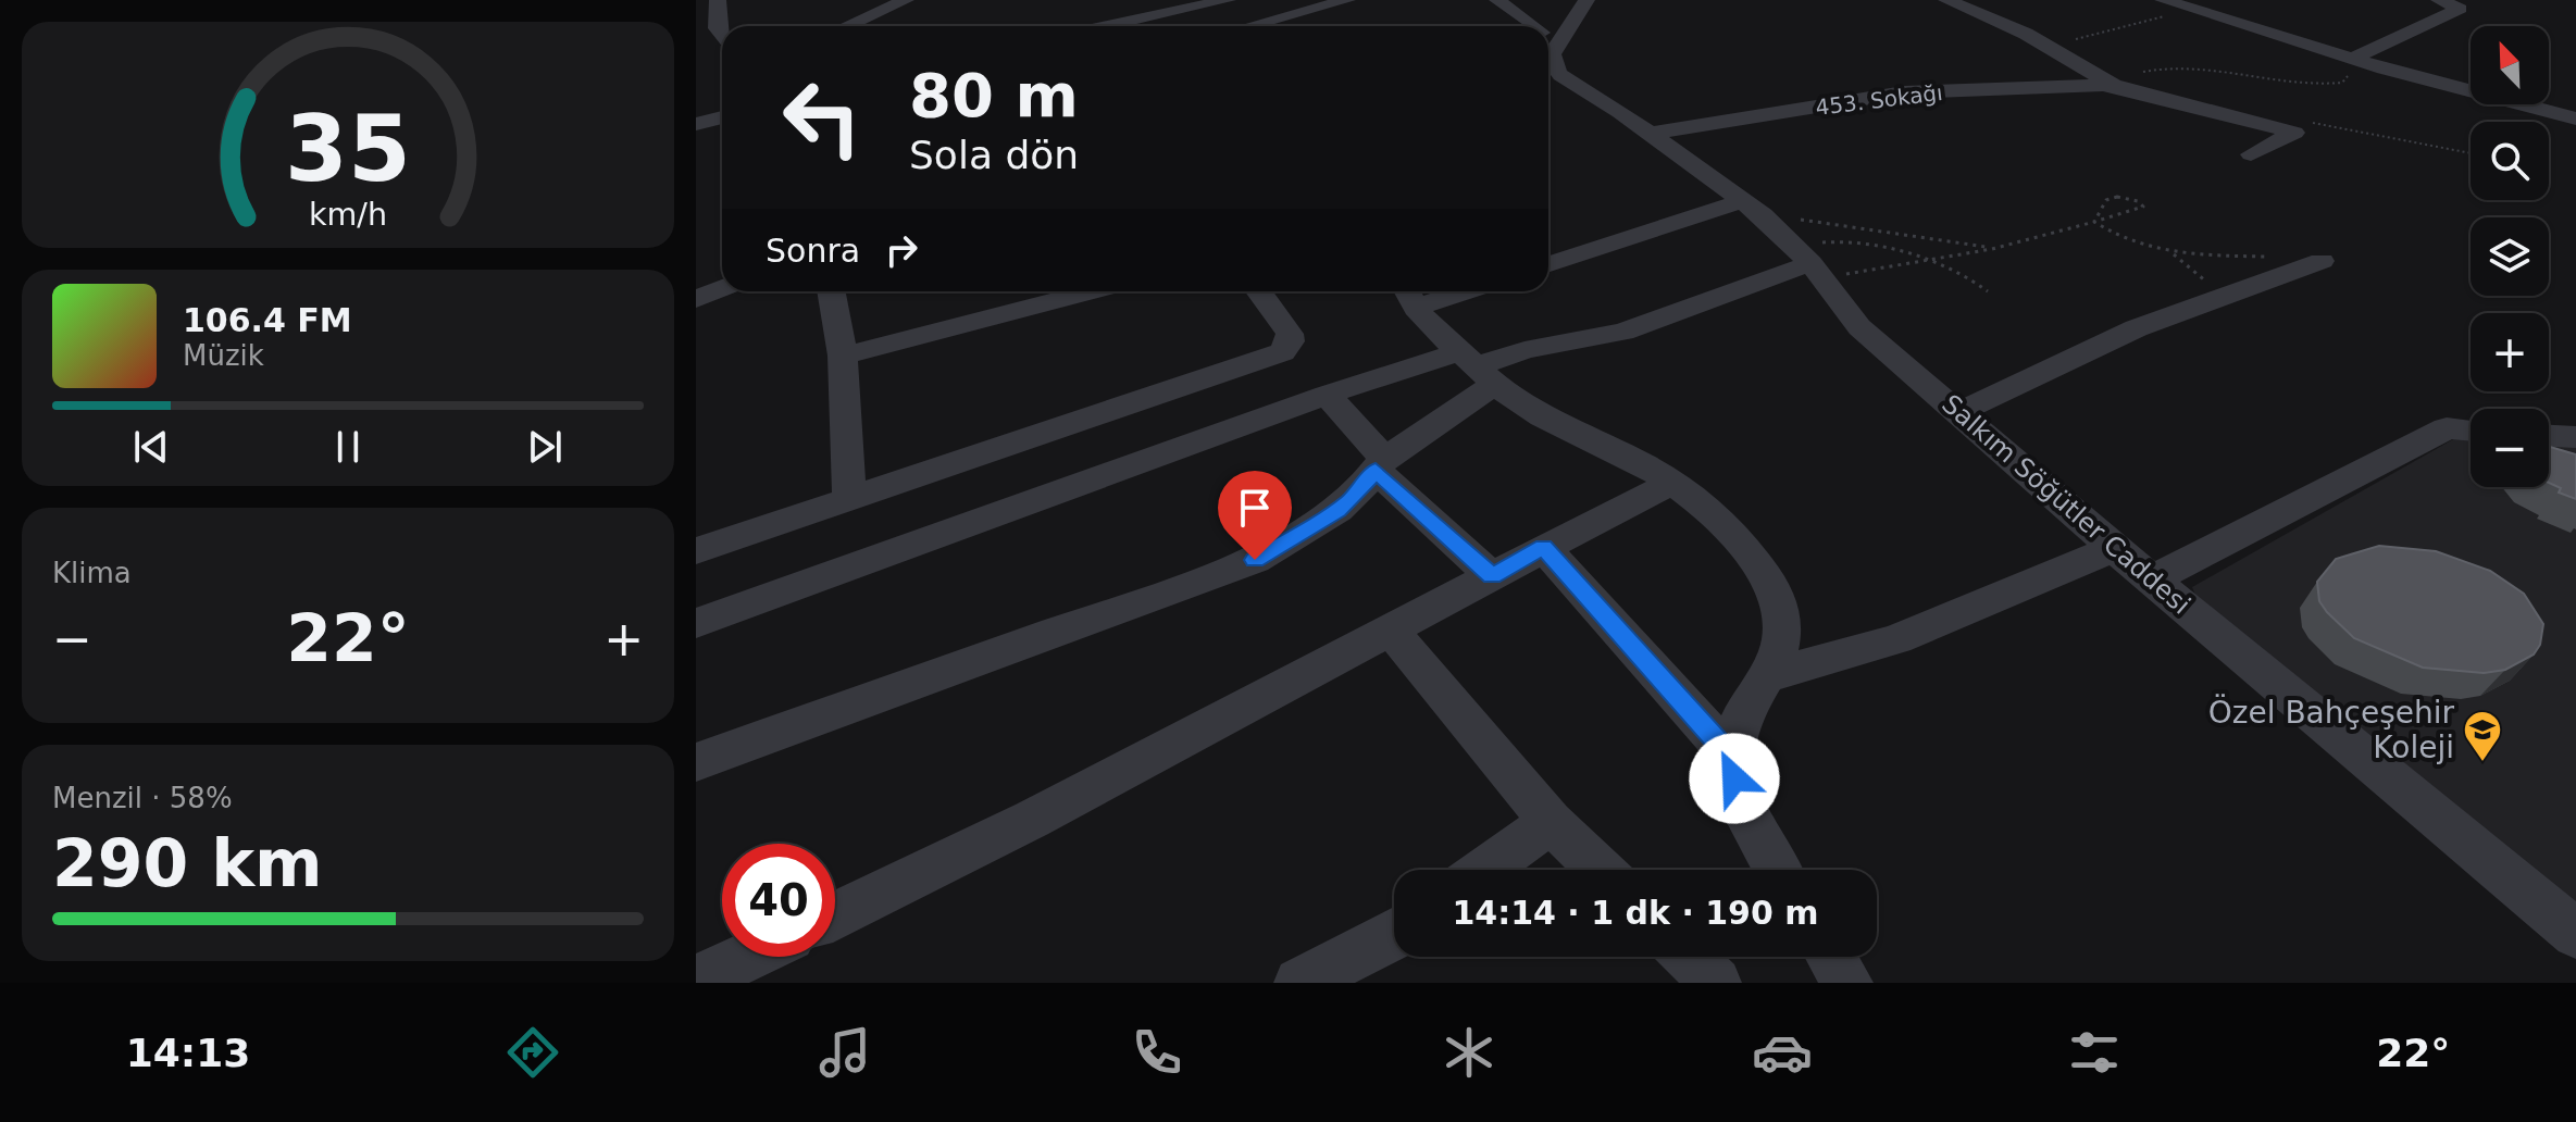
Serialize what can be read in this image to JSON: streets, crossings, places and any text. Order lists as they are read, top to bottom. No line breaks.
{"streets":{"street":["453. Sokağı","Salkım Söğütler Caddesi"]},"crossings":[["453. Sokağı","Salkım Söğütler Caddesi"]],"places":{"school or university":["Özel Bahçeşehir Koleji"]},"north":"top left","page":{"map_buttons":["+","−"],"turn":["80 m","Sola dön"],"then":"Sonra","song":["106.4 FM","Müzik"],"tile":["Klima",["Menzil · 58%","290 km"]],"heat":["−","22°","+"],"limit":"40","trip":"14:14 · 1 dk · 190 m","tabs":["14:13","22°"],"gauge":["35","km/h"]}}
